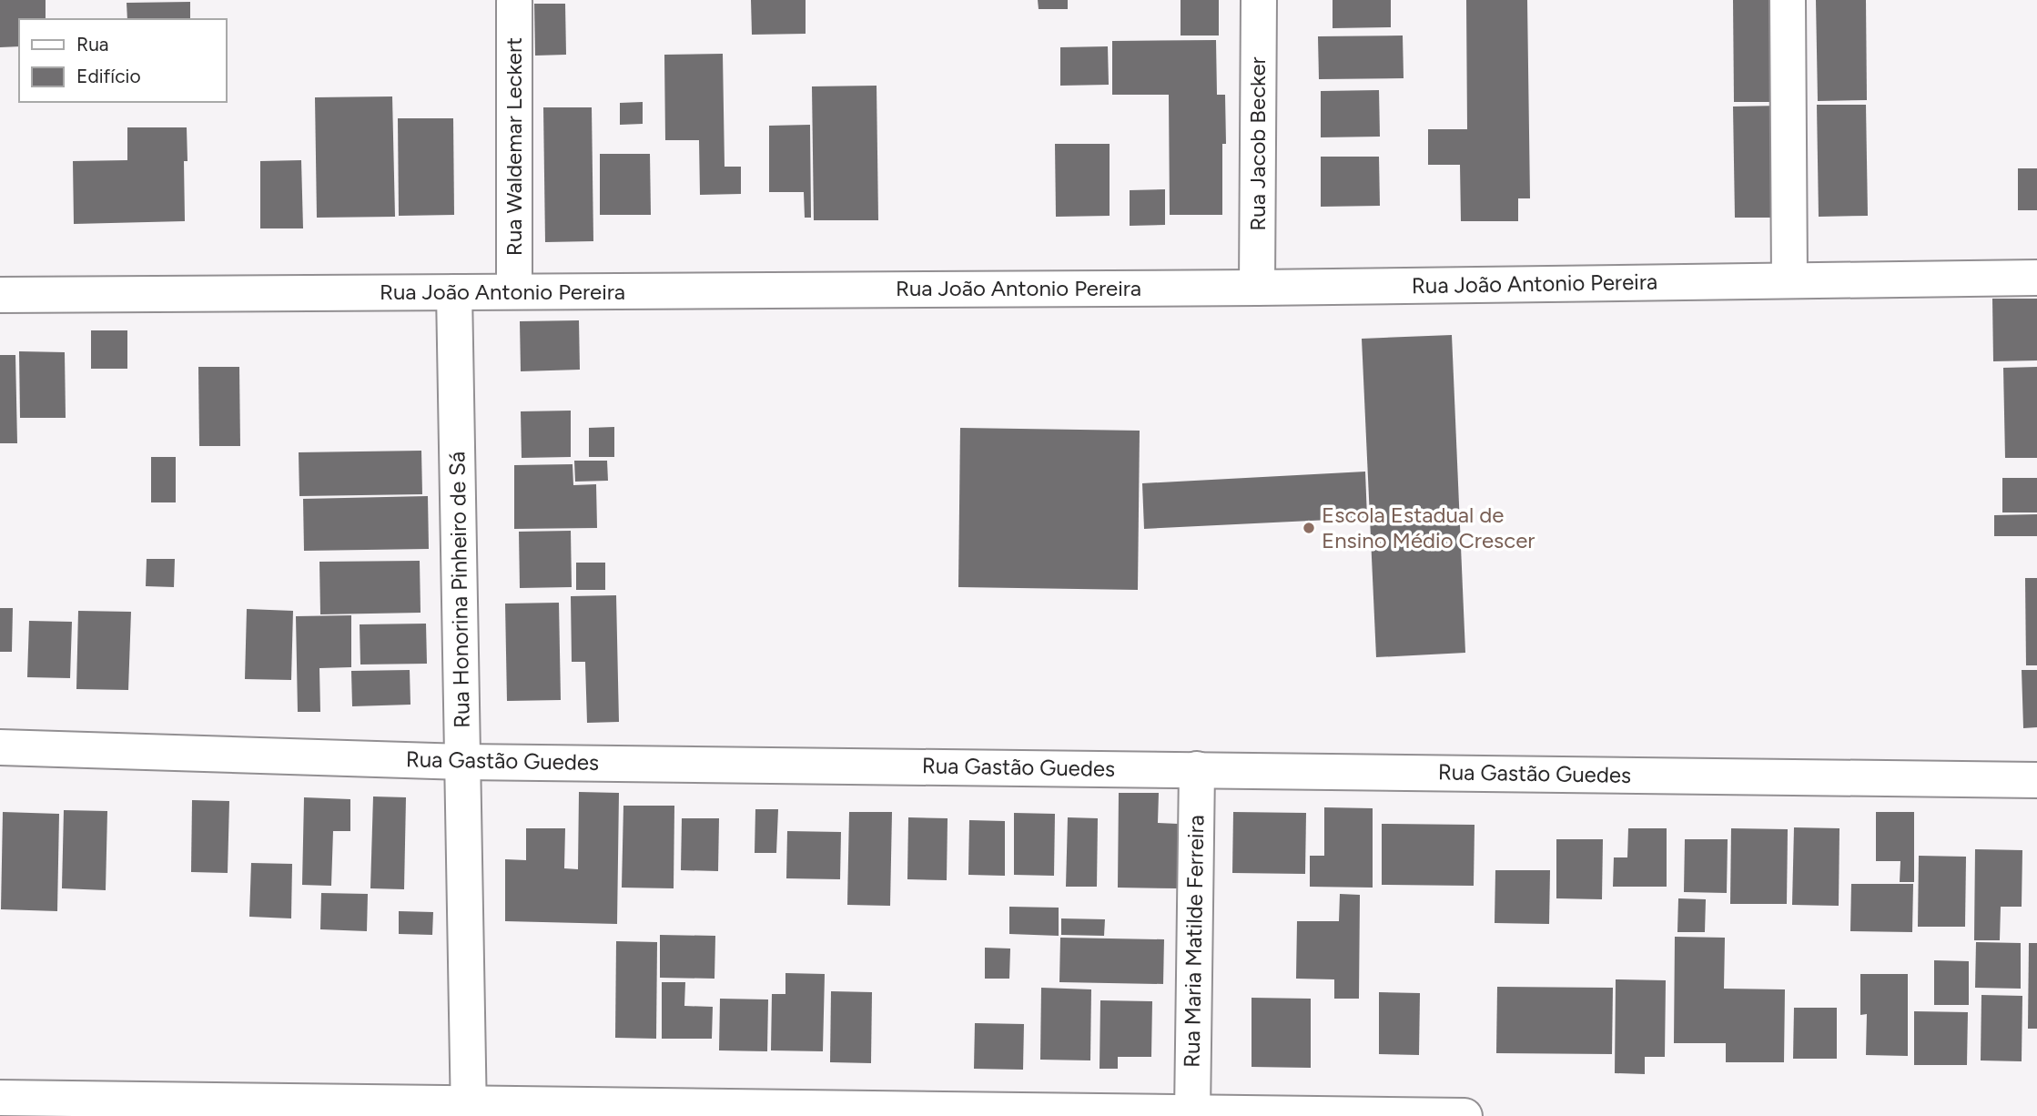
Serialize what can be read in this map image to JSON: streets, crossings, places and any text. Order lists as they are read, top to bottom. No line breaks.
{"streets":{"street":["Rua Jacob Becker","Rua Waldemar Leckert","Rua João Antonio Pereira","Rua Honorina Pinheiro de Sá","Rua Gastão Guedes","Rua Maria Matilde Ferreira"]},"crossings":[["Rua Jacob Becker","Rua João Antonio Pereira"],["Rua Waldemar Leckert","Rua João Antonio Pereira"],["Rua João Antonio Pereira","Rua Honorina Pinheiro de Sá"],["Rua Honorina Pinheiro de Sá","Rua Gastão Guedes"],["Rua Gastão Guedes","Rua Maria Matilde Ferreira"]],"places":["Escola Estadual de Ensino Médio Crescer"],"legend":["Rua","Edifício"]}
